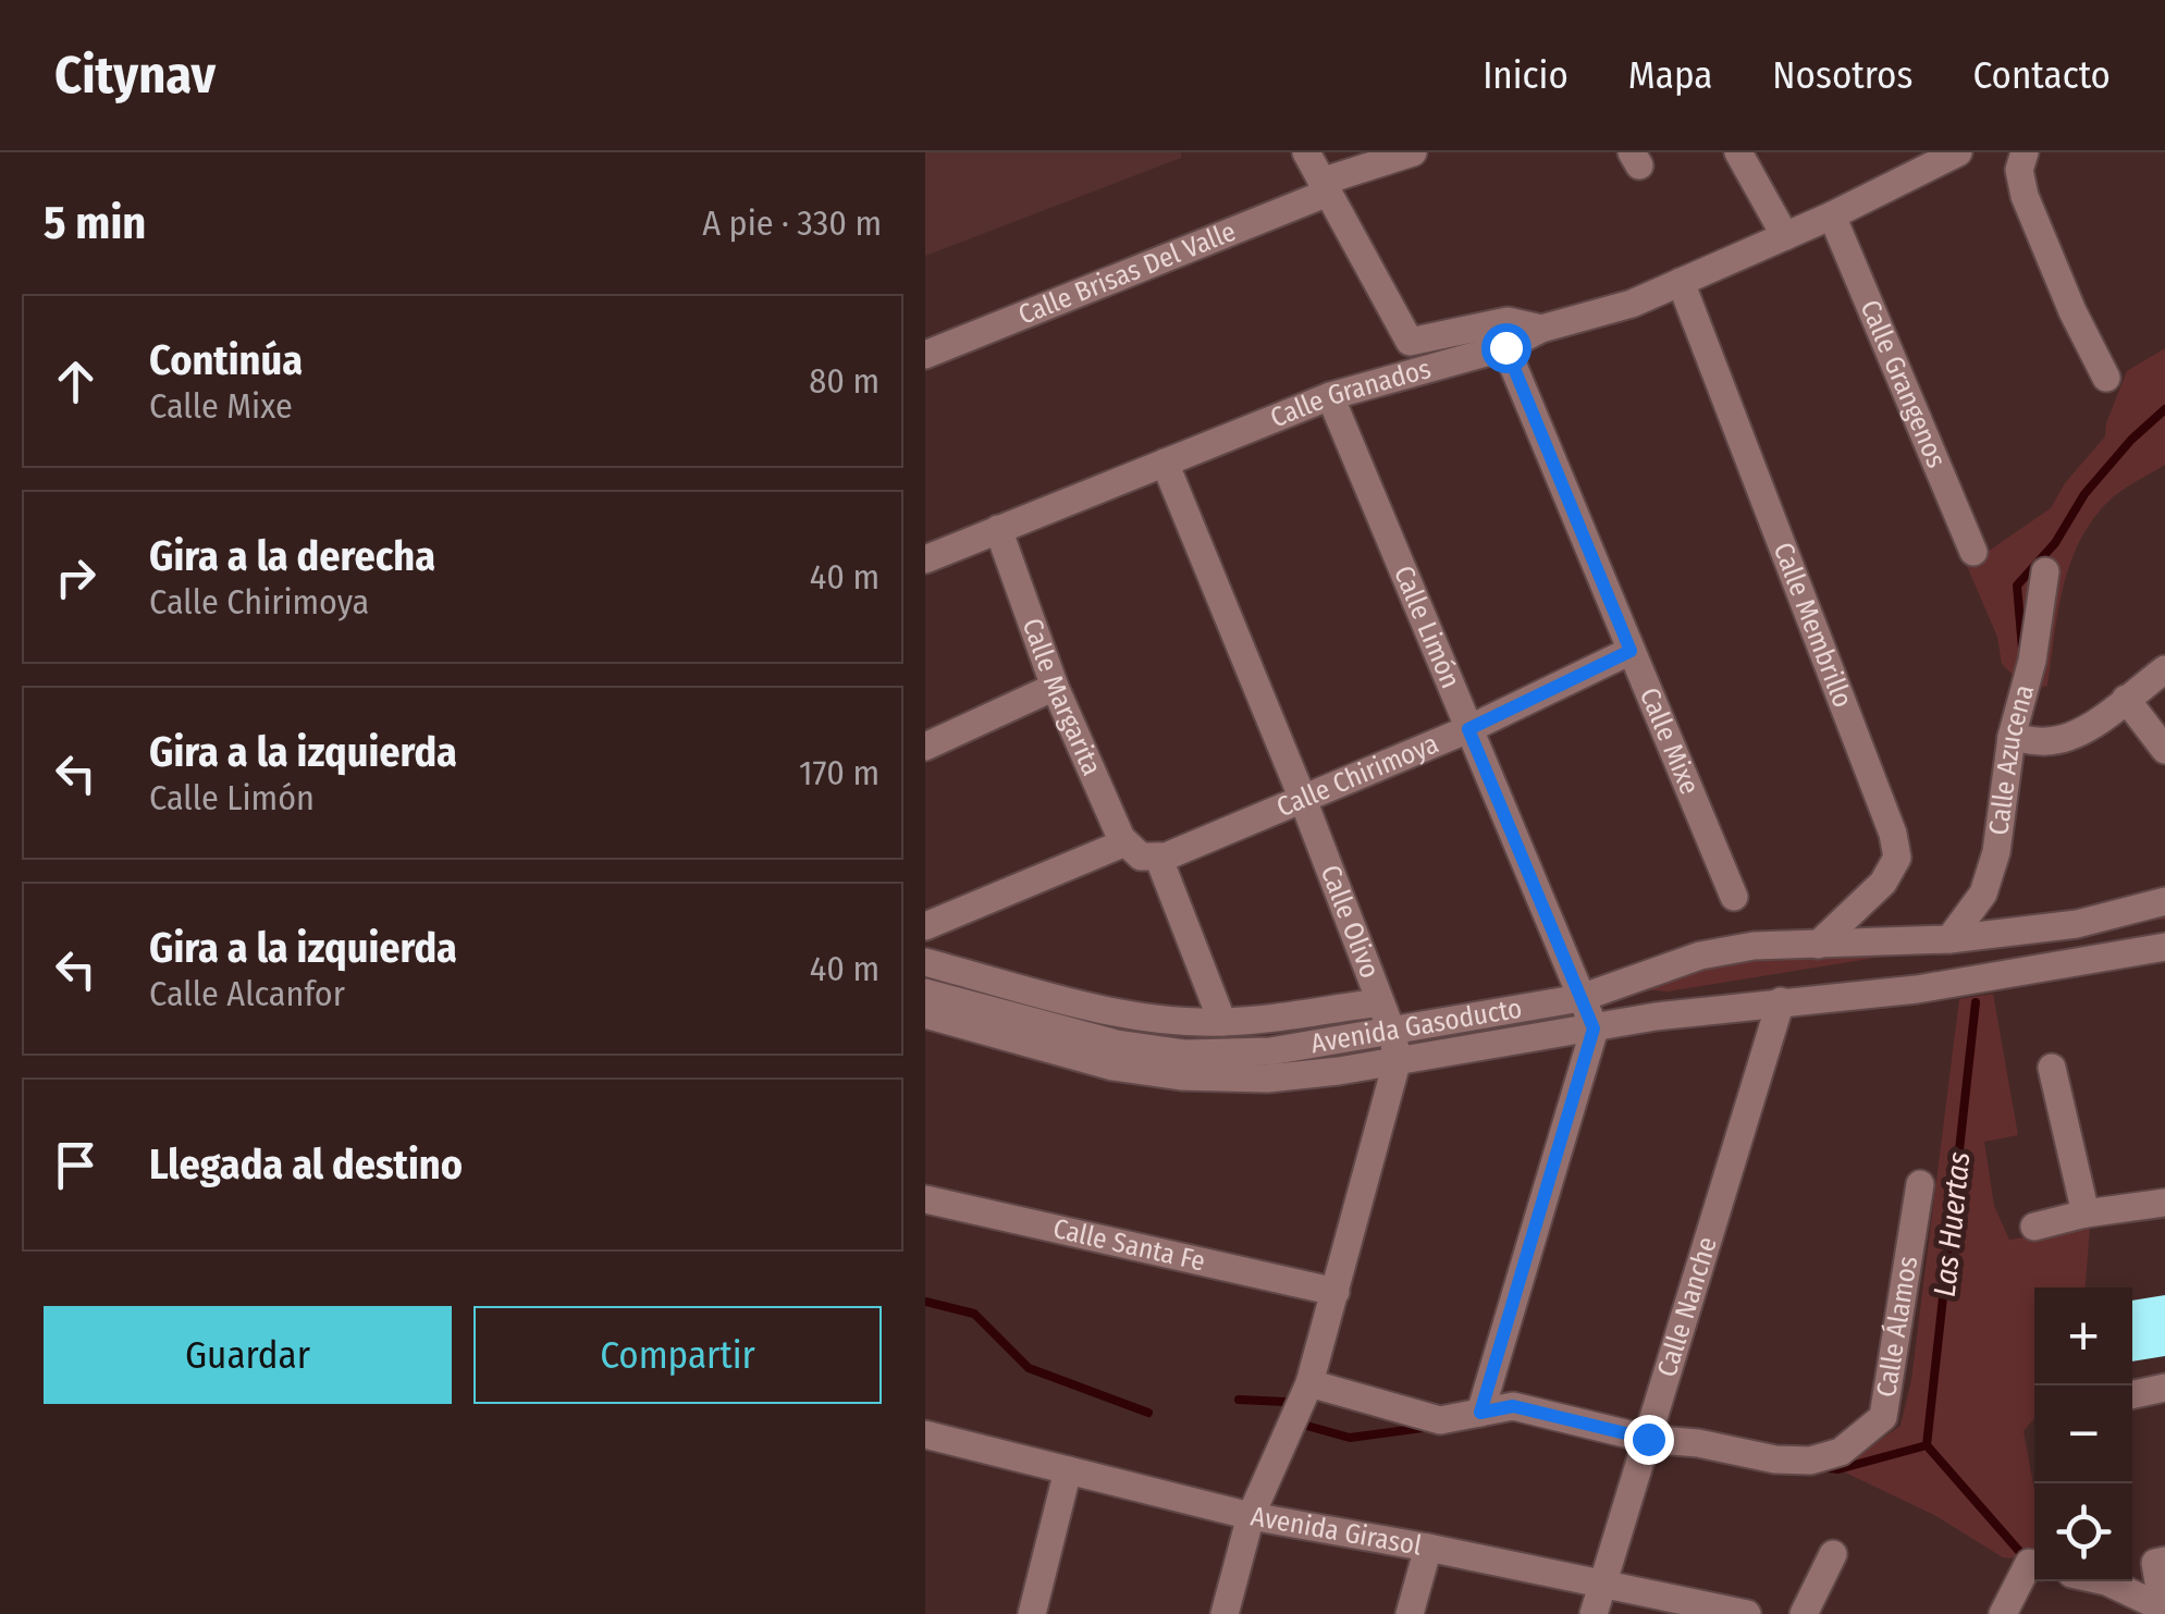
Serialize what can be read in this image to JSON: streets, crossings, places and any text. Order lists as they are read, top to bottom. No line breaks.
{"streets":{"street":["Calle Brisas Del Valle","Calle Grangenos","Calle Granados","Calle Membrillo","Calle Limón","Calle Margarita","Calle Mixe","Calle Azucena","Calle Chirimoya","Calle Olivo","Avenida Gasoducto","Calle Santa Fe","Calle Nanche","Calle Álamos","Avenida Girasol"]},"crossings":[["Calle Grangenos","Calle Granados"],["Calle Granados","Calle Membrillo"],["Calle Granados","Calle Limón"],["Calle Granados","Calle Margarita"],["Calle Granados","Calle Mixe"],["Calle Granados","Calle Olivo"],["Calle Membrillo","Avenida Gasoducto"],["Calle Limón","Calle Chirimoya"],["Calle Limón","Avenida Gasoducto"],["Calle Margarita","Calle Chirimoya"],["Calle Mixe","Calle Chirimoya"],["Calle Azucena","Avenida Gasoducto"],["Calle Chirimoya","Calle Olivo"],["Calle Olivo","Avenida Gasoducto"],["Calle Olivo","Calle Santa Fe"],["Calle Olivo","Avenida Girasol"],["Avenida Gasoducto","Calle Nanche"],["Calle Nanche","Calle Álamos"],["Calle Nanche","Avenida Girasol"]],"water":["Las Huertas"],"page":{"header":"Citynav","nav":["Inicio","Mapa","Nosotros","Contacto"],"heading":["5 min","A pie · 330 m"],"list":[["Continúa","Calle Mixe","80 m"],["Gira a la derecha","Calle Chirimoya","40 m"],["Gira a la izquierda","Calle Limón","170 m"],["Gira a la izquierda","Calle Alcanfor","40 m"],"Llegada al destino"],"buttons":["Guardar","Compartir"],"map_buttons":["+","−"]}}
